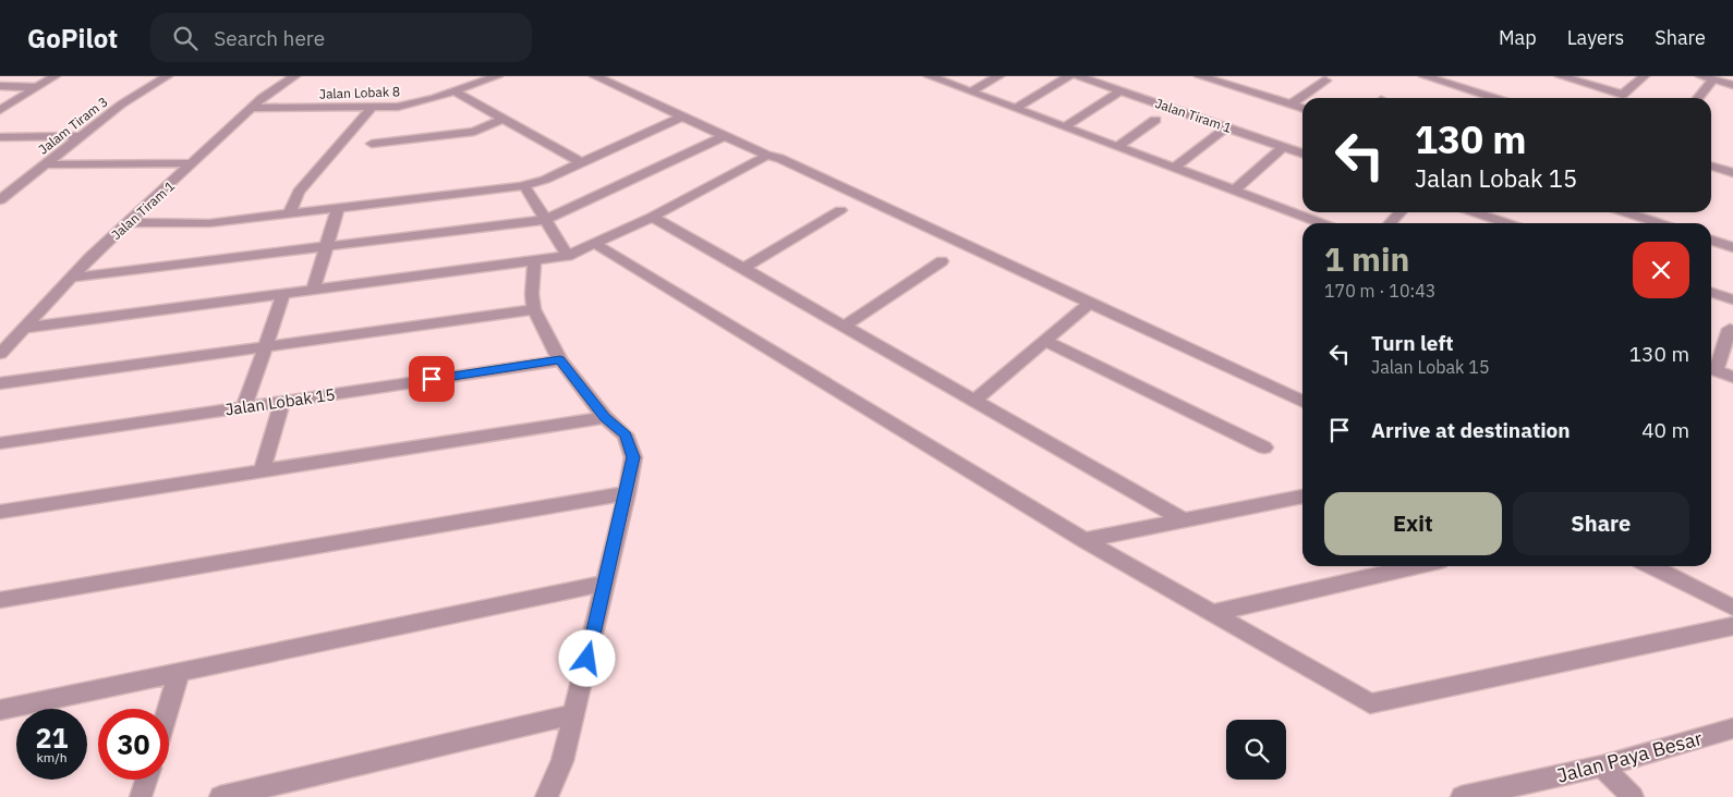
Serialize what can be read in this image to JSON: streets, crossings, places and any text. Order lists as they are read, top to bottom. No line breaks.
{"streets":{"street":["Jalan Lobak 8","Jalan Tiram 1","Jalam Tiram 3","Jalan Lobak 15","Jalan Paya Besar"]},"crossings":[["Jalan Lobak 8","Jalan Tiram 1"]],"page":{"header":"GoPilot","search":"Search here","nav":["Map","Layers","Share"],"turn":["130 m","Jalan Lobak 15"],"heading":["1 min","170 m · 10:43"],"list":[{"name":"Turn left","note":"Jalan Lobak 15","value":"130 m"},{"name":"Arrive at destination","value":"40 m"}],"buttons":["Exit","Share"],"speed":"21 km/h","limit":"30"}}
